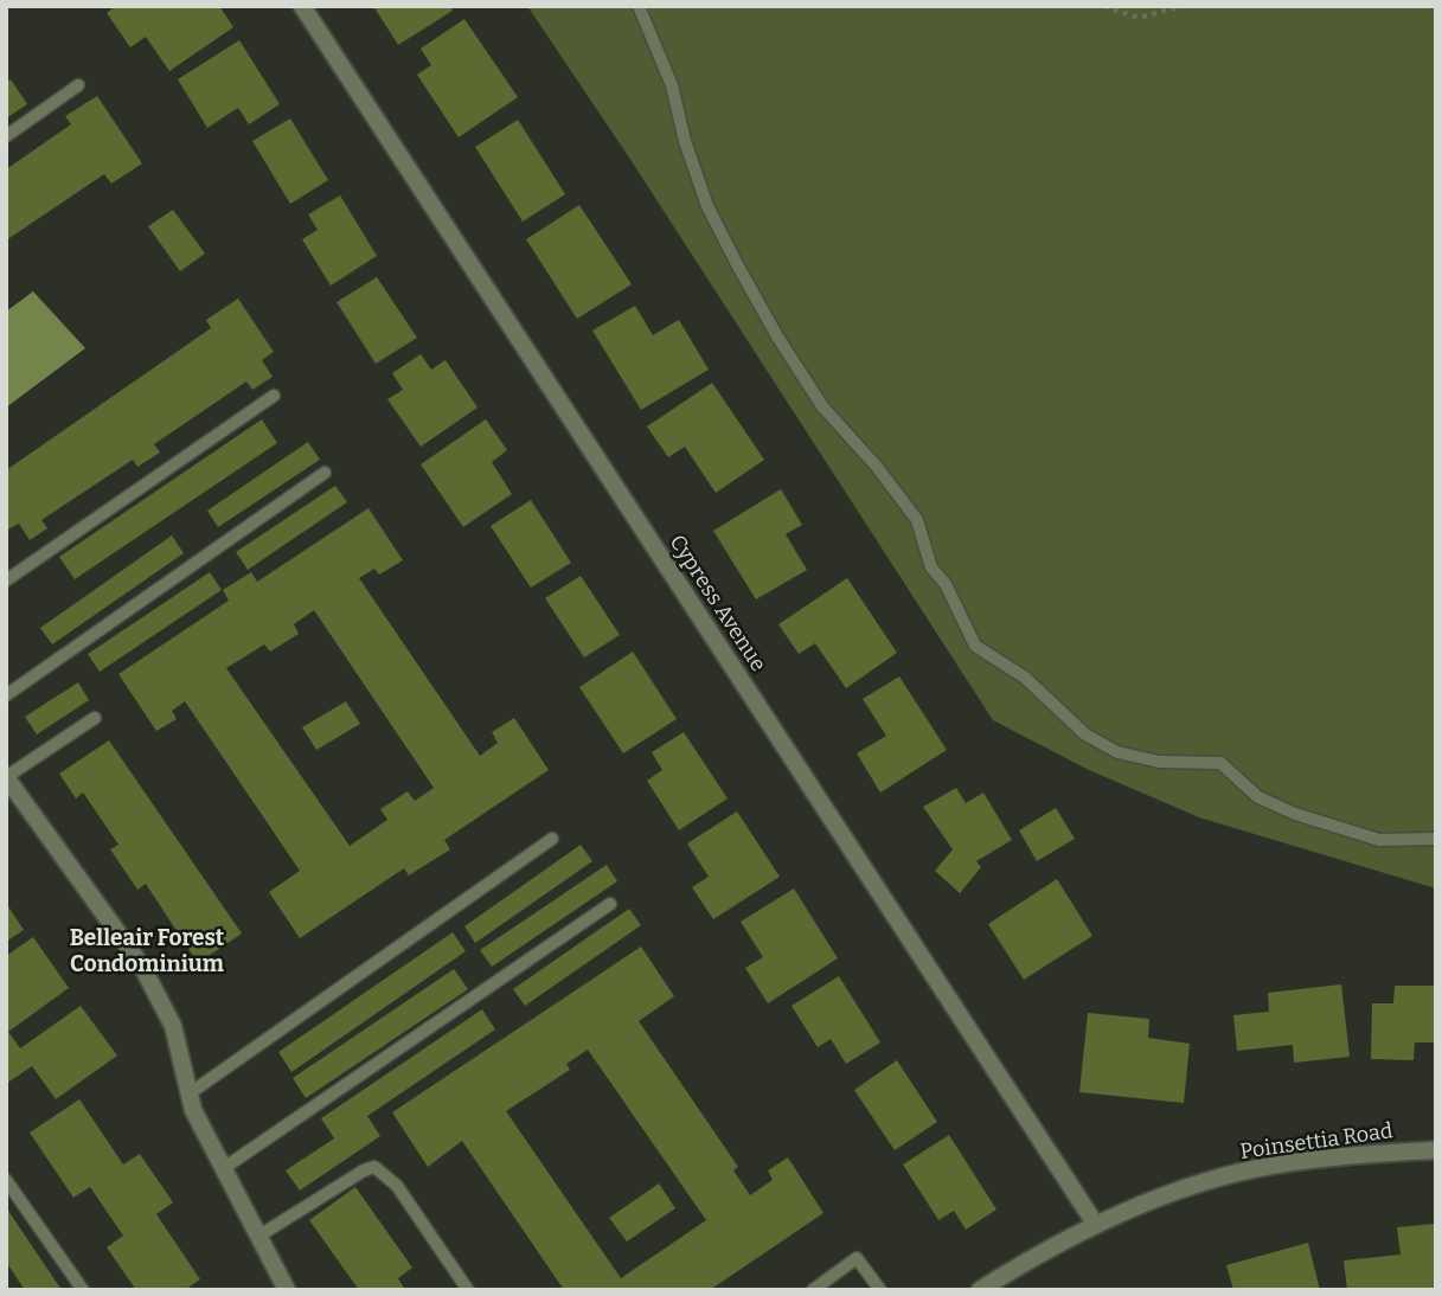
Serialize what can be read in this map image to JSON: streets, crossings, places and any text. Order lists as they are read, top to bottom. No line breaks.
{"streets":{"street":["Cypress Avenue","Poinsettia Road"]},"crossings":[["Cypress Avenue","Poinsettia Road"]],"districts":["Belleair Forest Condominium"]}
